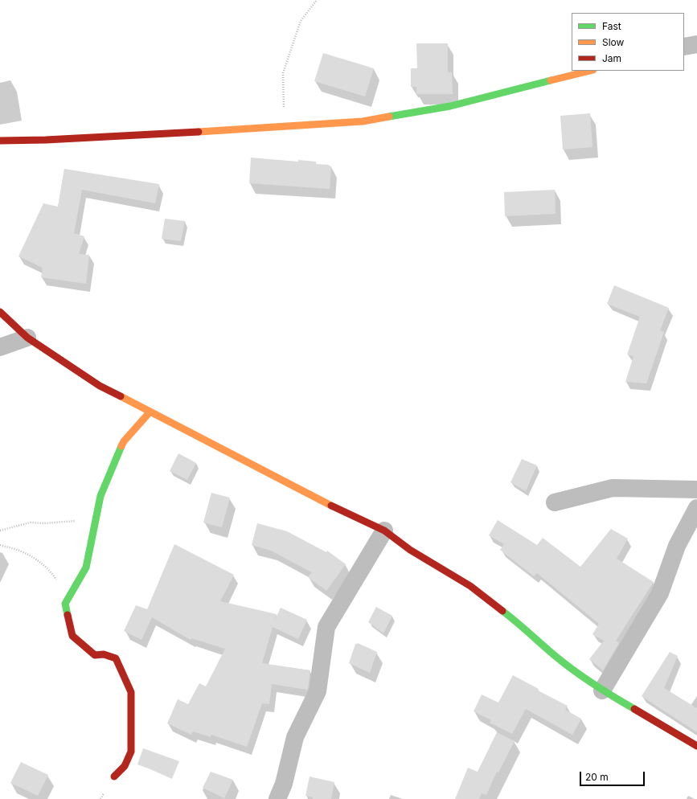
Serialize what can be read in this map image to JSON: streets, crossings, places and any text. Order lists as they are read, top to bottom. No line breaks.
{"legend":["Fast","Slow","Jam"],"scale_bar":"20 m"}
